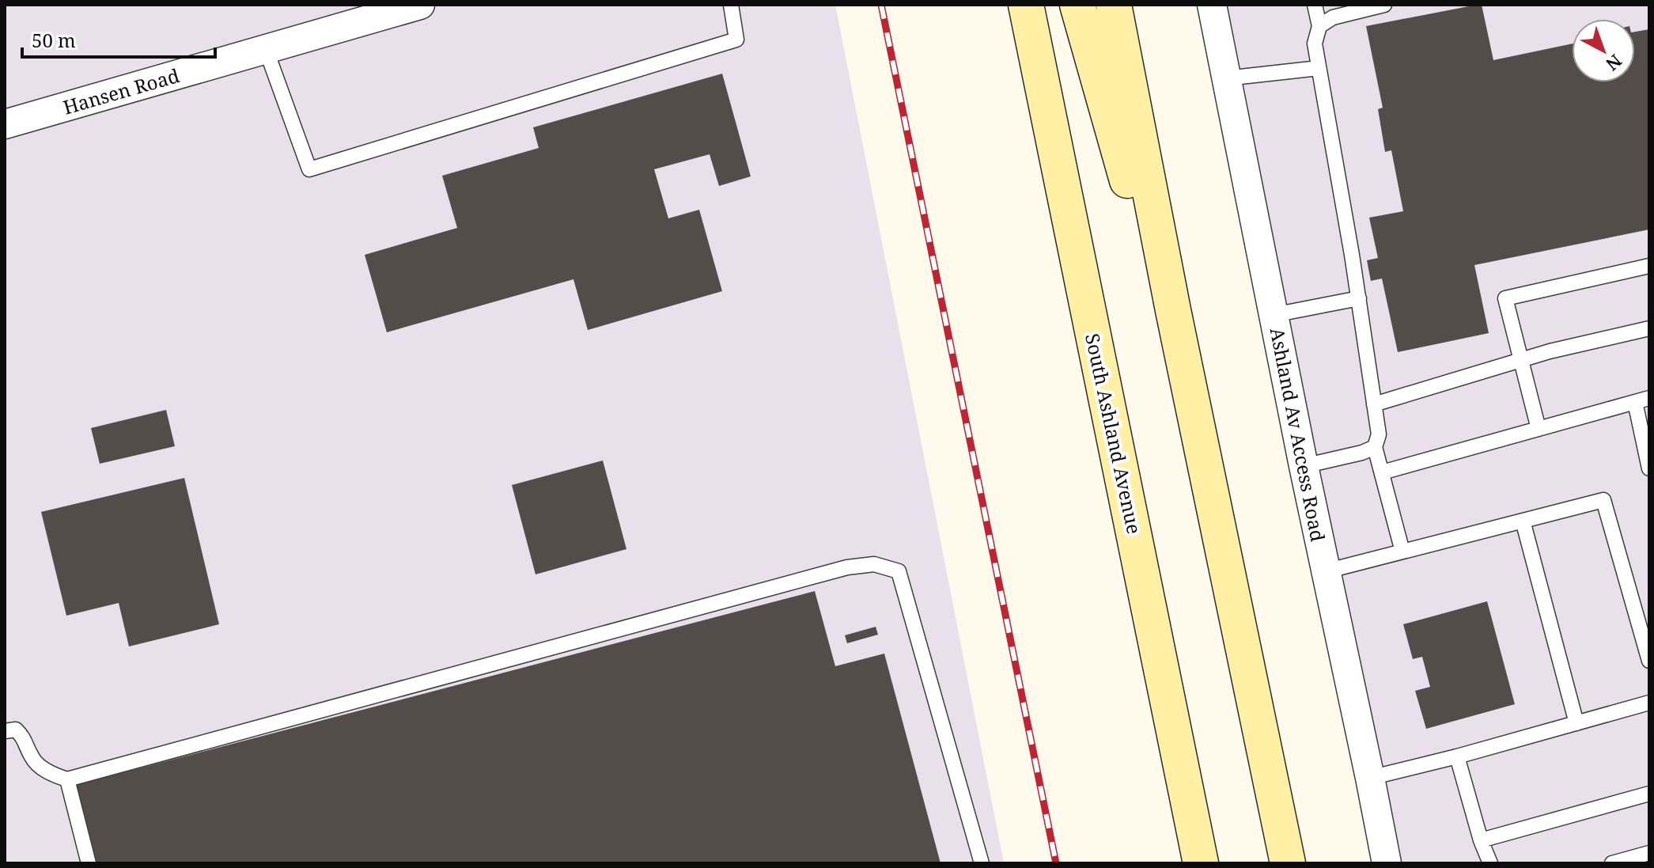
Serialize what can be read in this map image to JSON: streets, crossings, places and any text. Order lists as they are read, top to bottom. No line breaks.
{"streets":{"main road":["South Ashland Avenue"],"street":["Hansen Road","Ashland Av Access Road"]},"scale_bar":"50 m","north":"bottom right"}
